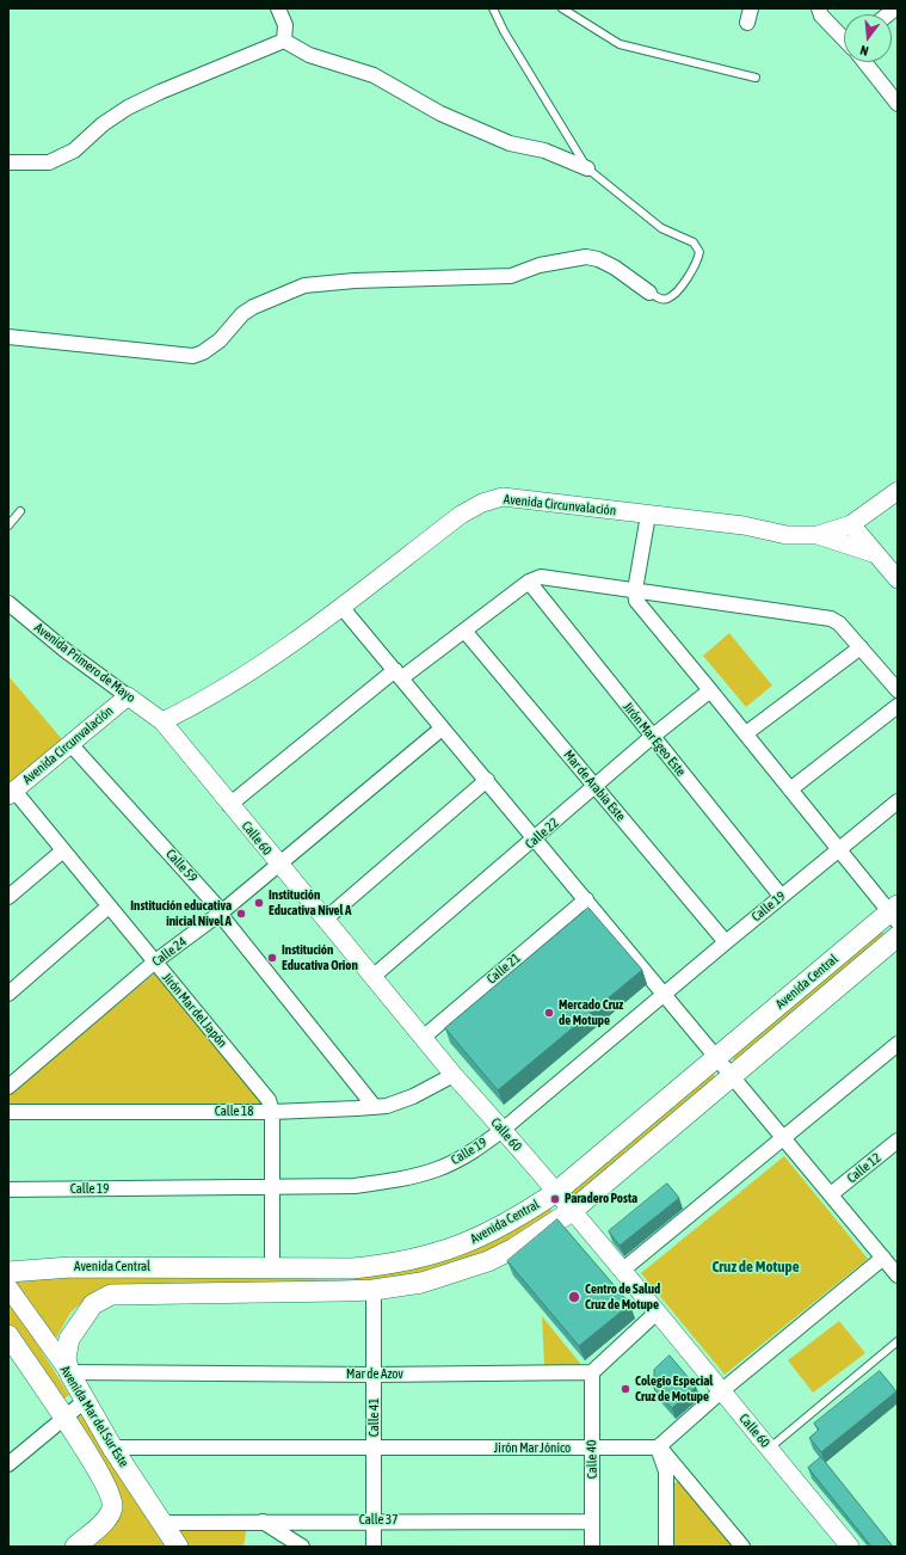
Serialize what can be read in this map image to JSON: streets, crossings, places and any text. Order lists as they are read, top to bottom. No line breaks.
{"streets":{"main road":["Avenida Central","Avenida Mar del Sur Este"],"street":["Avenida Circunvalación","Avenida Primero de Mayo","Jirón Mar Egeo Este","Mar de Arabia Este","Calle 22","Calle 60","Calle 59","Calle 19","Calle 24","Calle 21","Jirón Mar del Japón","Calle 18","Calle 12","Mar de Azov","Calle 41","Jirón Mar Jónico","Calle 40","Calle 37"]},"crossings":[["Avenida Circunvalación","Avenida Primero de Mayo"],["Avenida Circunvalación","Calle 60"],["Avenida Circunvalación","Calle 59"],["Avenida Circunvalación","Jirón Mar del Japón"],["Avenida Primero de Mayo","Calle 60"],["Jirón Mar Egeo Este","Calle 22"],["Jirón Mar Egeo Este","Calle 19"],["Mar de Arabia Este","Calle 22"],["Mar de Arabia Este","Calle 19"],["Calle 22","Calle 60"],["Calle 60","Calle 19"],["Calle 60","Calle 24"],["Calle 60","Calle 21"],["Calle 60","Avenida Central"],["Calle 60","Calle 18"],["Calle 59","Calle 24"],["Calle 59","Calle 18"],["Calle 19","Jirón Mar del Japón"],["Calle 24","Jirón Mar del Japón"],["Avenida Central","Jirón Mar del Japón"],["Avenida Central","Mar de Azov"],["Avenida Central","Avenida Mar del Sur Este"],["Avenida Central","Calle 41"],["Jirón Mar del Japón","Calle 18"],["Mar de Azov","Avenida Mar del Sur Este"],["Mar de Azov","Calle 41"],["Mar de Azov","Calle 40"],["Avenida Mar del Sur Este","Jirón Mar Jónico"],["Avenida Mar del Sur Este","Calle 37"],["Calle 41","Jirón Mar Jónico"],["Calle 41","Calle 37"],["Jirón Mar Jónico","Calle 40"],["Calle 40","Calle 37"]],"districts":["Cruz de Motupe"],"places":["Institución Educativa Nivel A","Institución educativa inicial Nivel A","Institución Educativa Orion","Mercado Cruz de Motupe","Paradero Posta","Centro de Salud Cruz de Motupe","Colegio Especial Cruz de Motupe"],"north":"bottom"}
